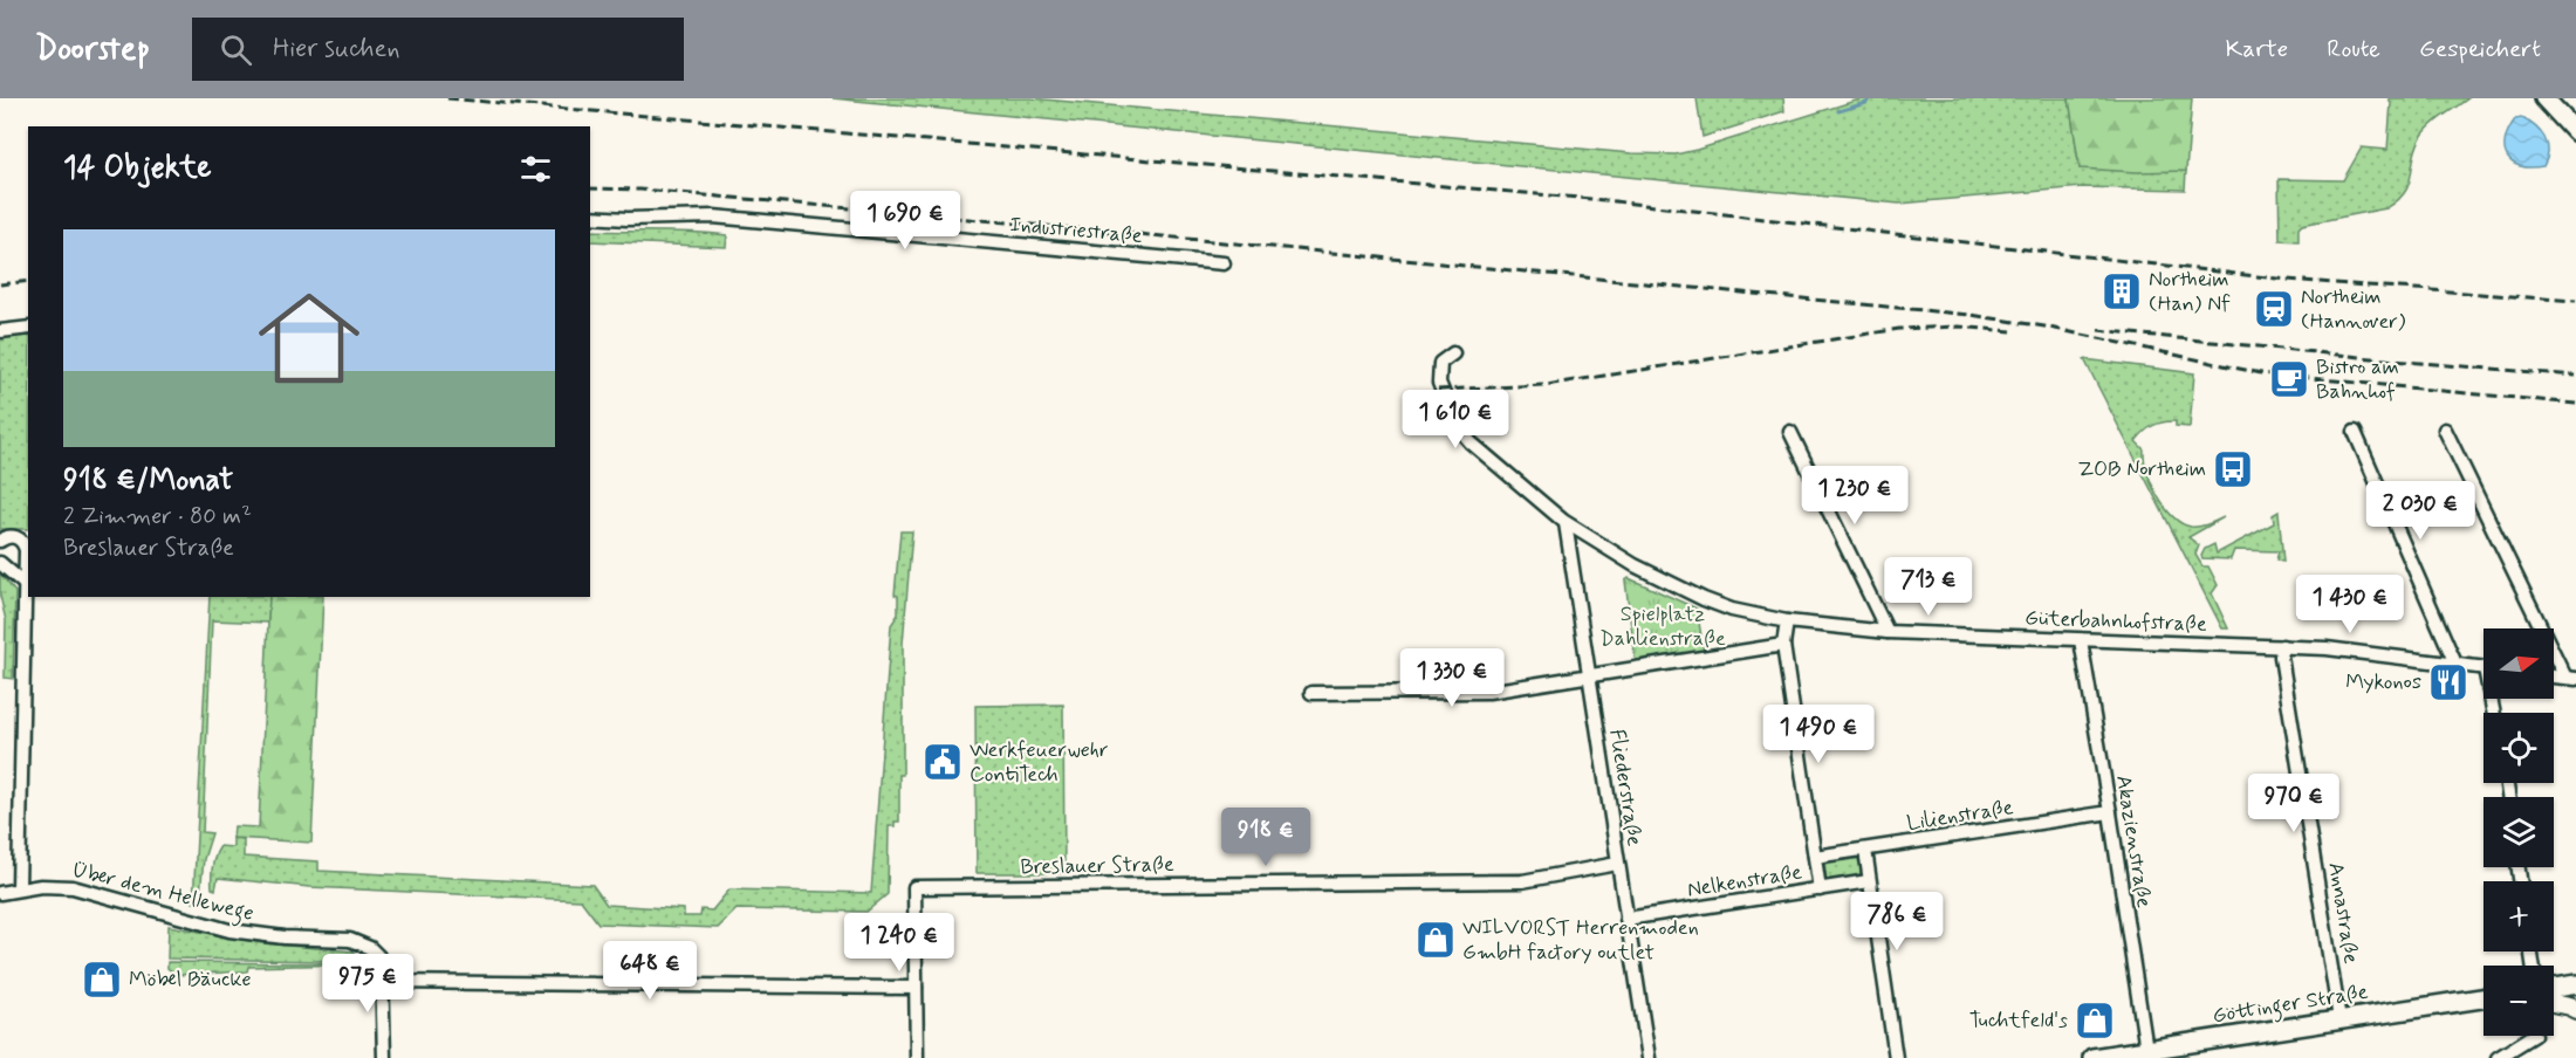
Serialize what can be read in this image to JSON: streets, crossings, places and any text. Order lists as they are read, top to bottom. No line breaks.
{"streets":{"main road":["Göttinger Straße"],"street":["Industriestraße","Güterbahnhofstraße","Fliederstraße","Lilienstraße","Akazienstraße","Breslauer Straße","Nelkenstraße","Über dem Hellewege","Annastraße"]},"crossings":[["Güterbahnhofstraße","Fliederstraße"],["Güterbahnhofstraße","Akazienstraße"],["Güterbahnhofstraße","Annastraße"],["Fliederstraße","Breslauer Straße"],["Fliederstraße","Nelkenstraße"],["Lilienstraße","Akazienstraße"],["Akazienstraße","Göttinger Straße"],["Annastraße","Göttinger Straße"]],"parks":["Spielplatz Dahlienstraße"],"places":{"building":["Northeim (Han) Nf"],"station":["Northeim (Hannover)"],"cafe":["Bistro am Bahnhof"],"bus stop":["ZOB Northeim"],"restaurant":["Mykonos"],"public building":["Werkfeuerwehr ContiTech"],"shop":["WILVORST Herrenmoden GmbH factory outlet","Möbel Bäucke","Tuchtfeld's"]},"north":"right","page":{"header":"Doorstep","search":"Hier suchen","nav":["Karte","Route","Gespeichert"],"heading":"14 Objekte","price":["1 690 €","1 610 €","1 230 €","2 030 €","713 €","1 430 €","1 330 €","1 490 €","970 €","918 €","786 €","1 240 €","648 €","975 €"],"list":[{"name":"918 €/Monat","note":"2 Zimmer · 80 m² · Breslauer Straße"}],"map_buttons":["+","−"]}}
